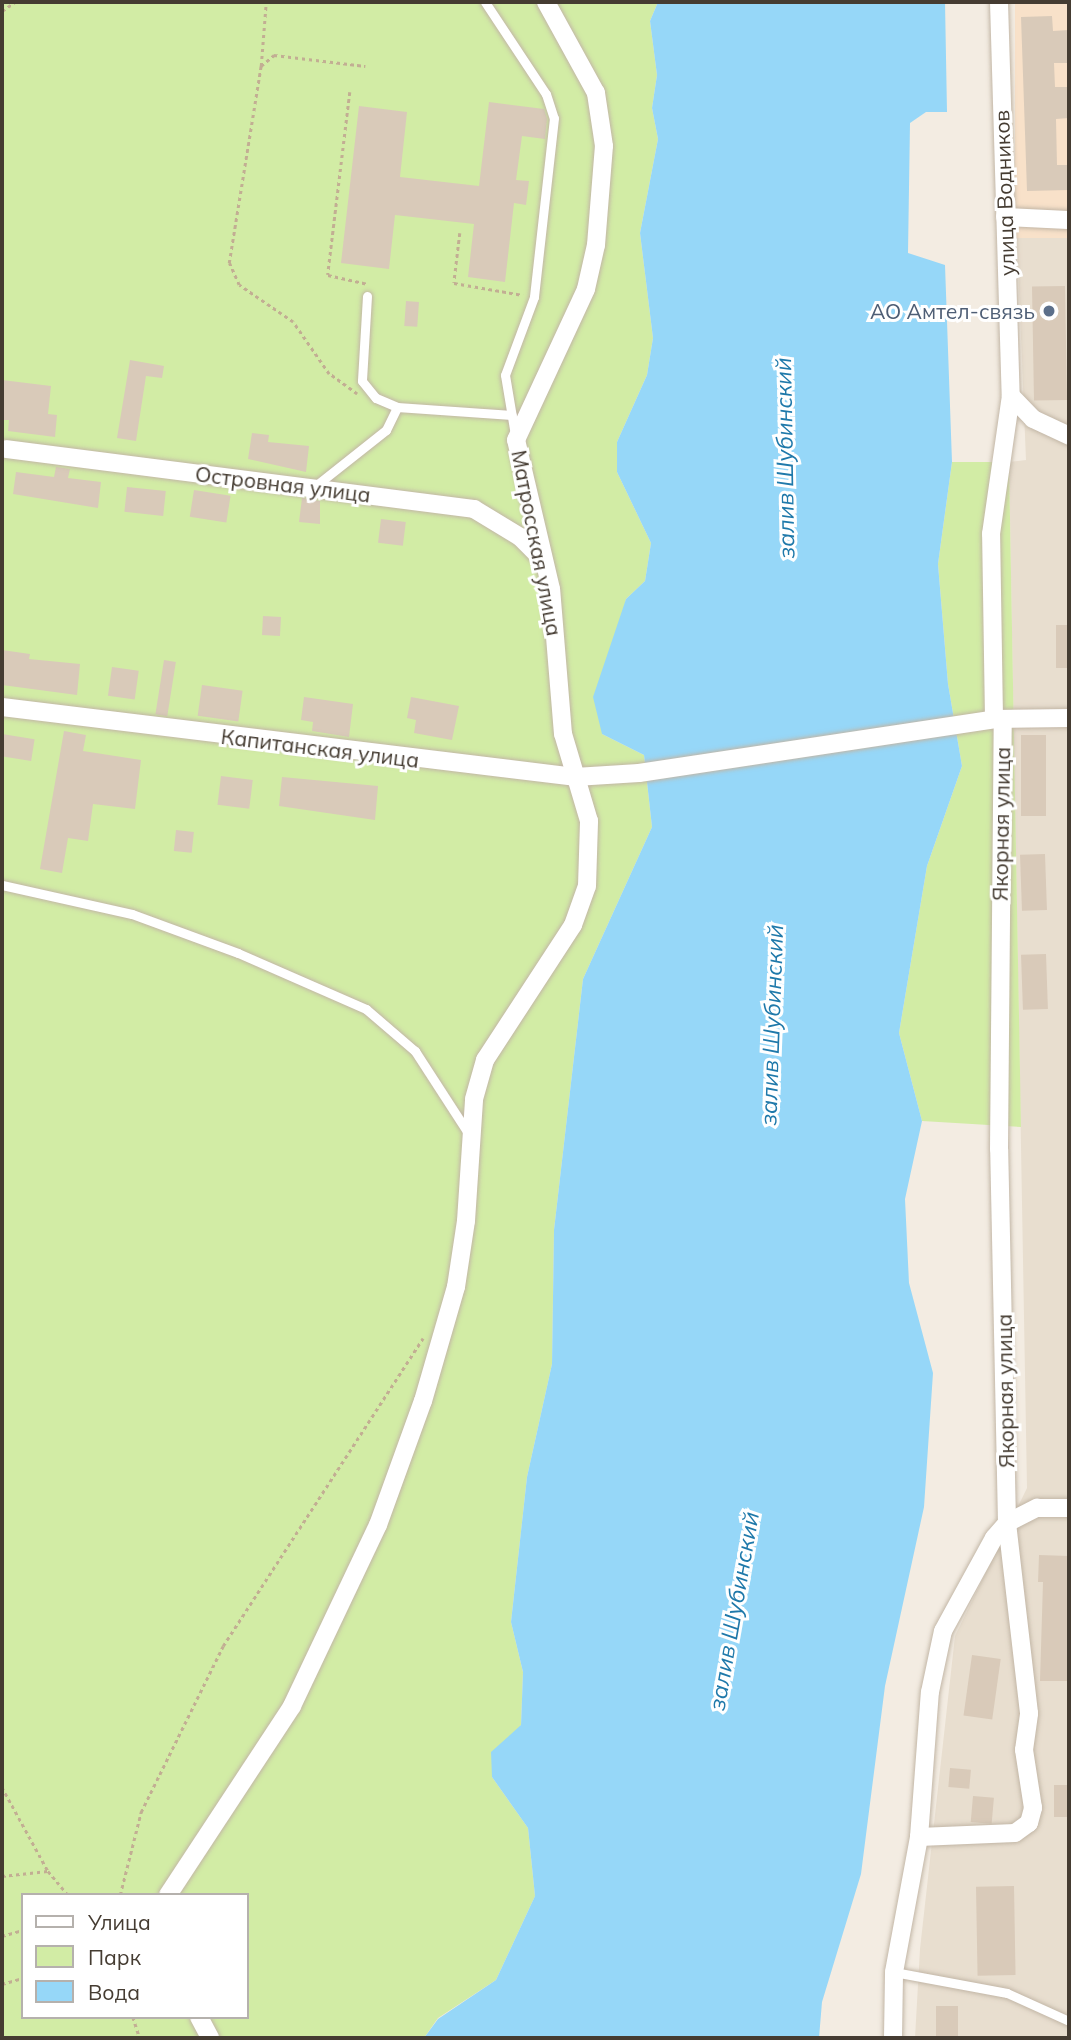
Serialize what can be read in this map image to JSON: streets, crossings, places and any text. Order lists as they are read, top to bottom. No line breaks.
{"streets":{"street":["улица Водников","Островная улица","Матросская улица","Капитанская улица","Якорная улица"]},"crossings":[["улица Водников","Капитанская улица"],["улица Водников","Якорная улица"],["Островная улица","Матросская улица"],["Матросская улица","Капитанская улица"],["Капитанская улица","Якорная улица"]],"water":["залив Шубинский"],"places":["АО Амтел-связь"],"legend":["Улица","Парк","Вода"]}
